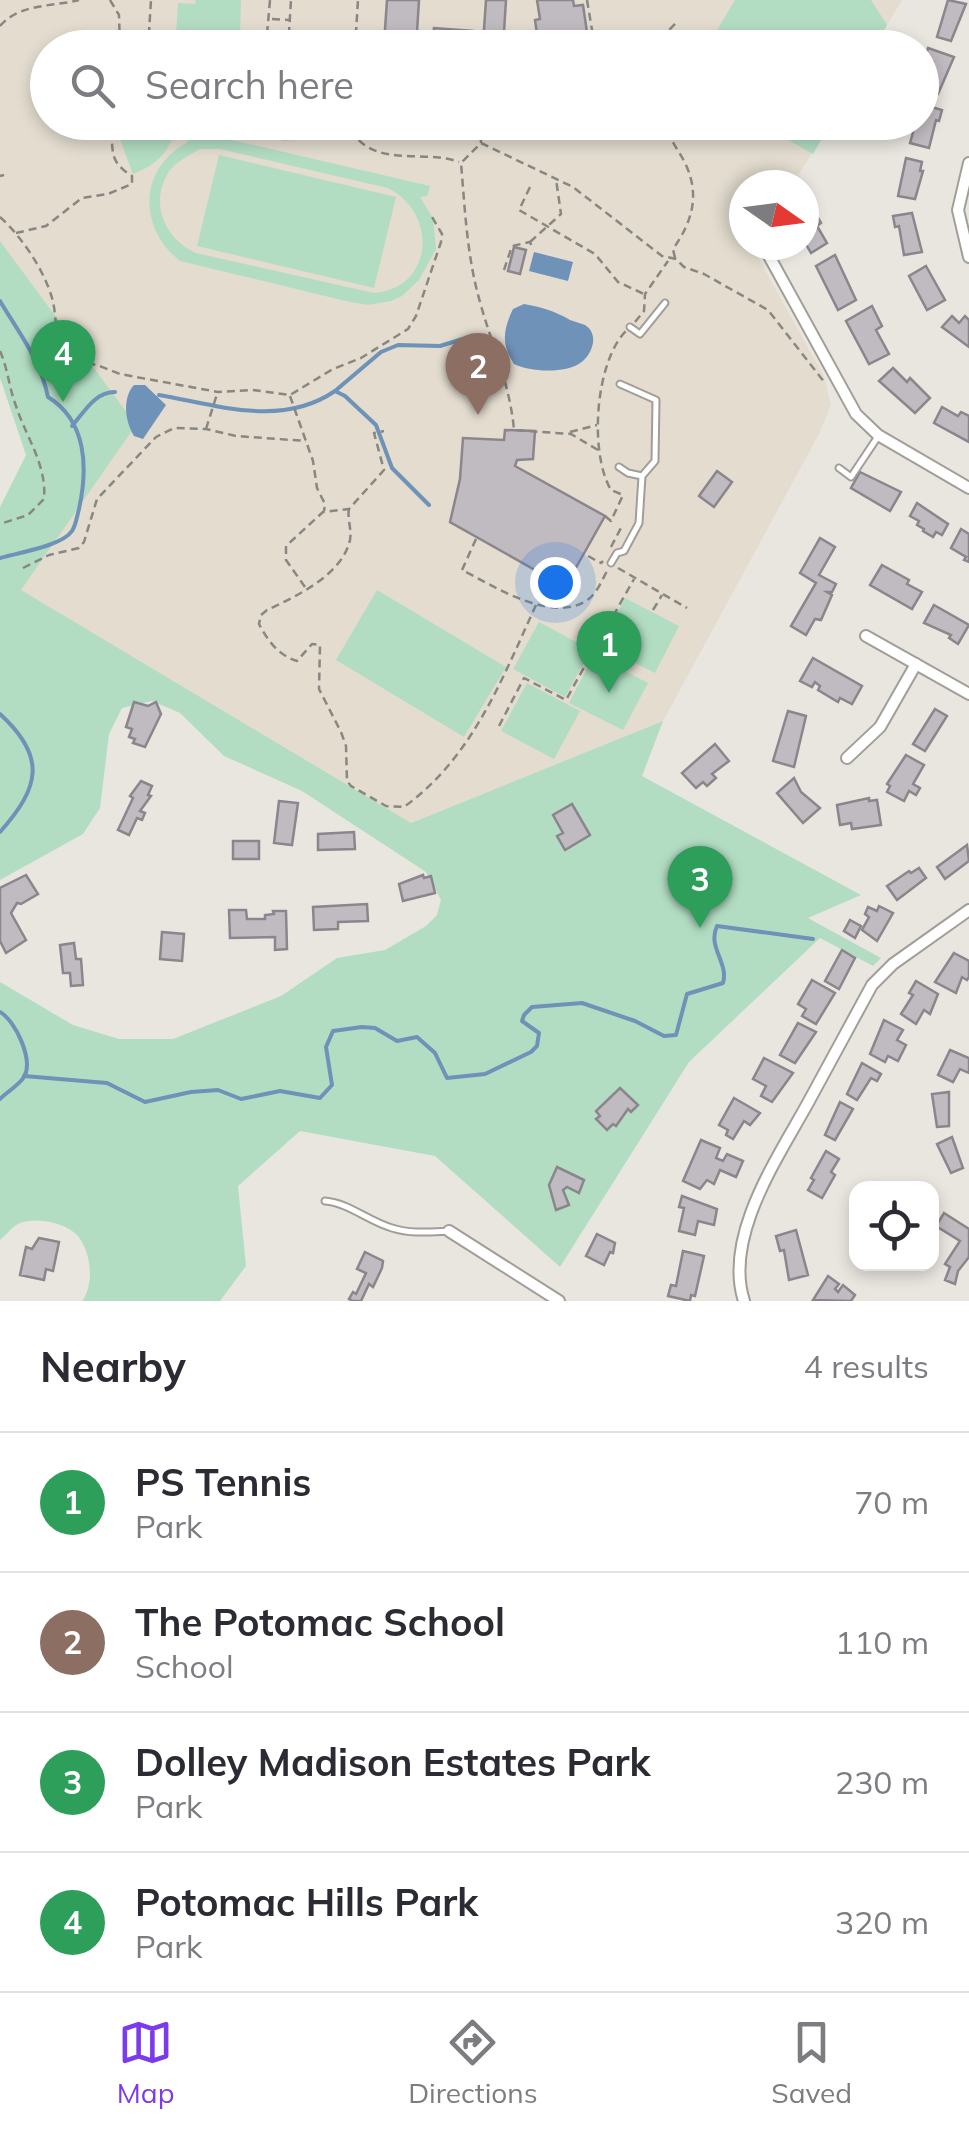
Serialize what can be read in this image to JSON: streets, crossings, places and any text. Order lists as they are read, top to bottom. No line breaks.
{"north":"right","page":{"search":"Search here","pins":["4","2","1","3"],"heading":["Nearby","4 results"],"list":[{"mark":"1","name":"PS Tennis","note":"Park","value":"70 m"},{"mark":"2","name":"The Potomac School","note":"School","value":"110 m"},{"mark":"3","name":"Dolley Madison Estates Park","note":"Park","value":"230 m"},{"mark":"4","name":"Potomac Hills Park","note":"Park","value":"320 m"}],"nav":["Map","Directions","Saved"]}}
